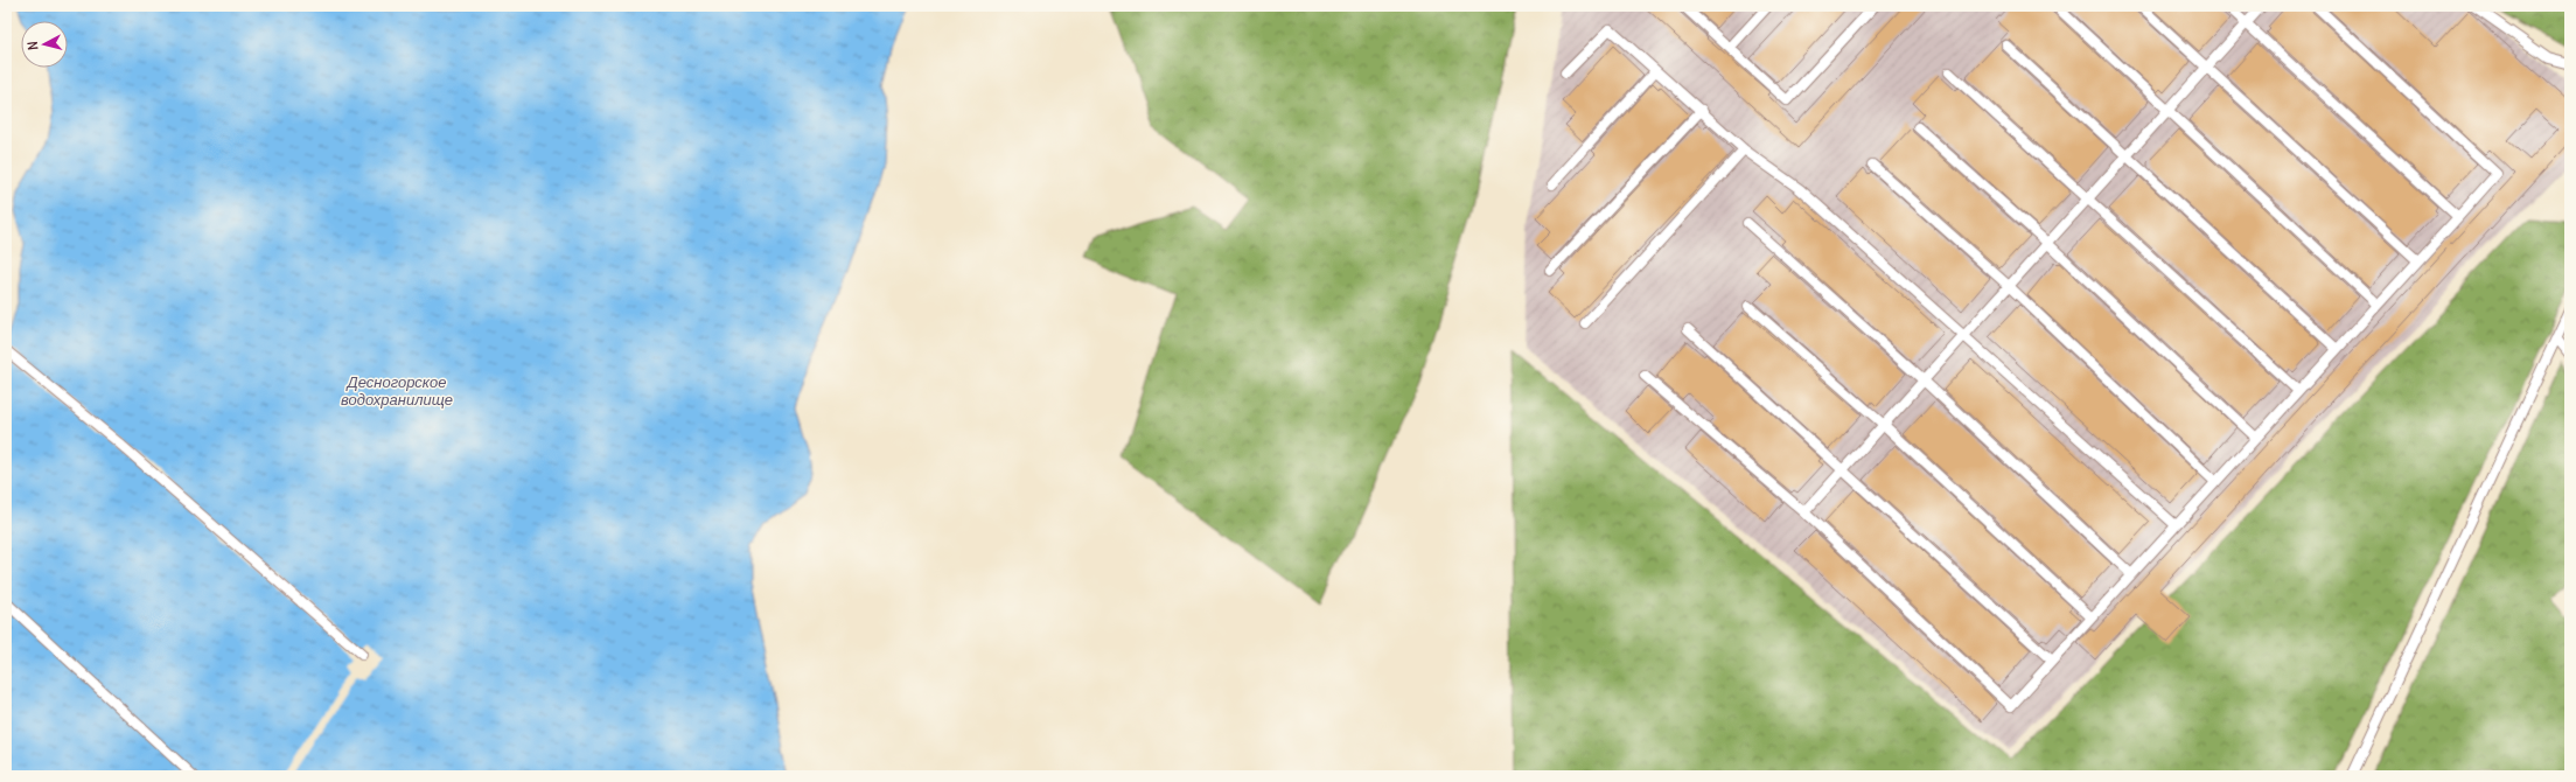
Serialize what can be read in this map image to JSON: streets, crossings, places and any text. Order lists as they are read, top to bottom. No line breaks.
{"water":["Десногорское водохранилище"],"north":"left"}
